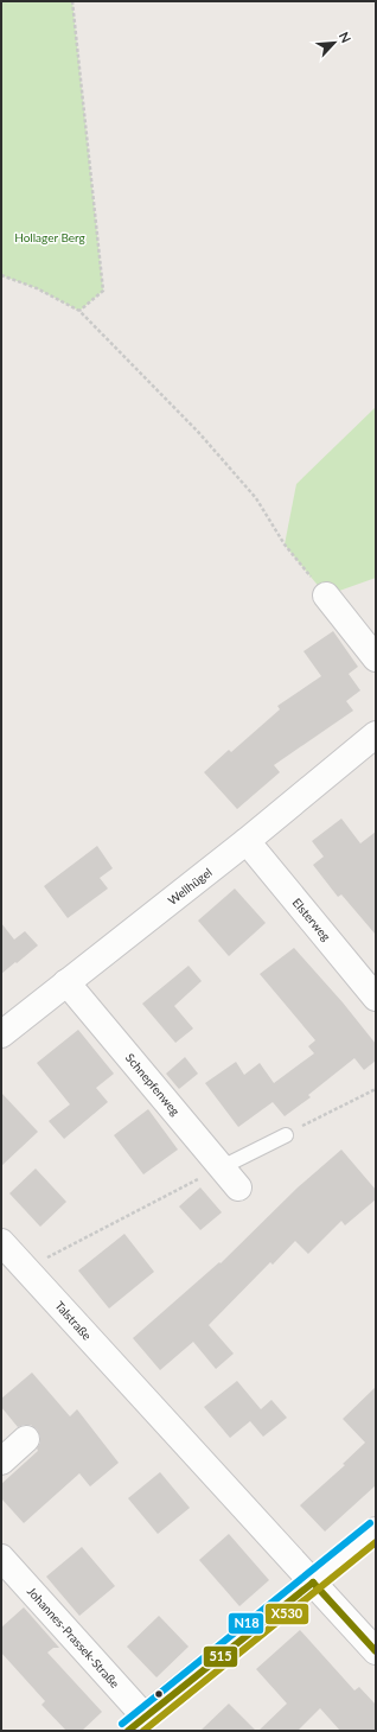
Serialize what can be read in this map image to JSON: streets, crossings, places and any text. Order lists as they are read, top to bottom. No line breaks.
{"streets":{"street":["Wellhügel","Elsterweg","Schnepfenweg","Talstraße","Johannes-Prassek-Straße"]},"crossings":[["Wellhügel","Elsterweg"],["Wellhügel","Schnepfenweg"],["Talstraße","Johannes-Prassek-Straße"]],"parks":["Hollager Berg"],"lines":["transit line N18","transit line X530","transit line 515"],"north":"top right"}
